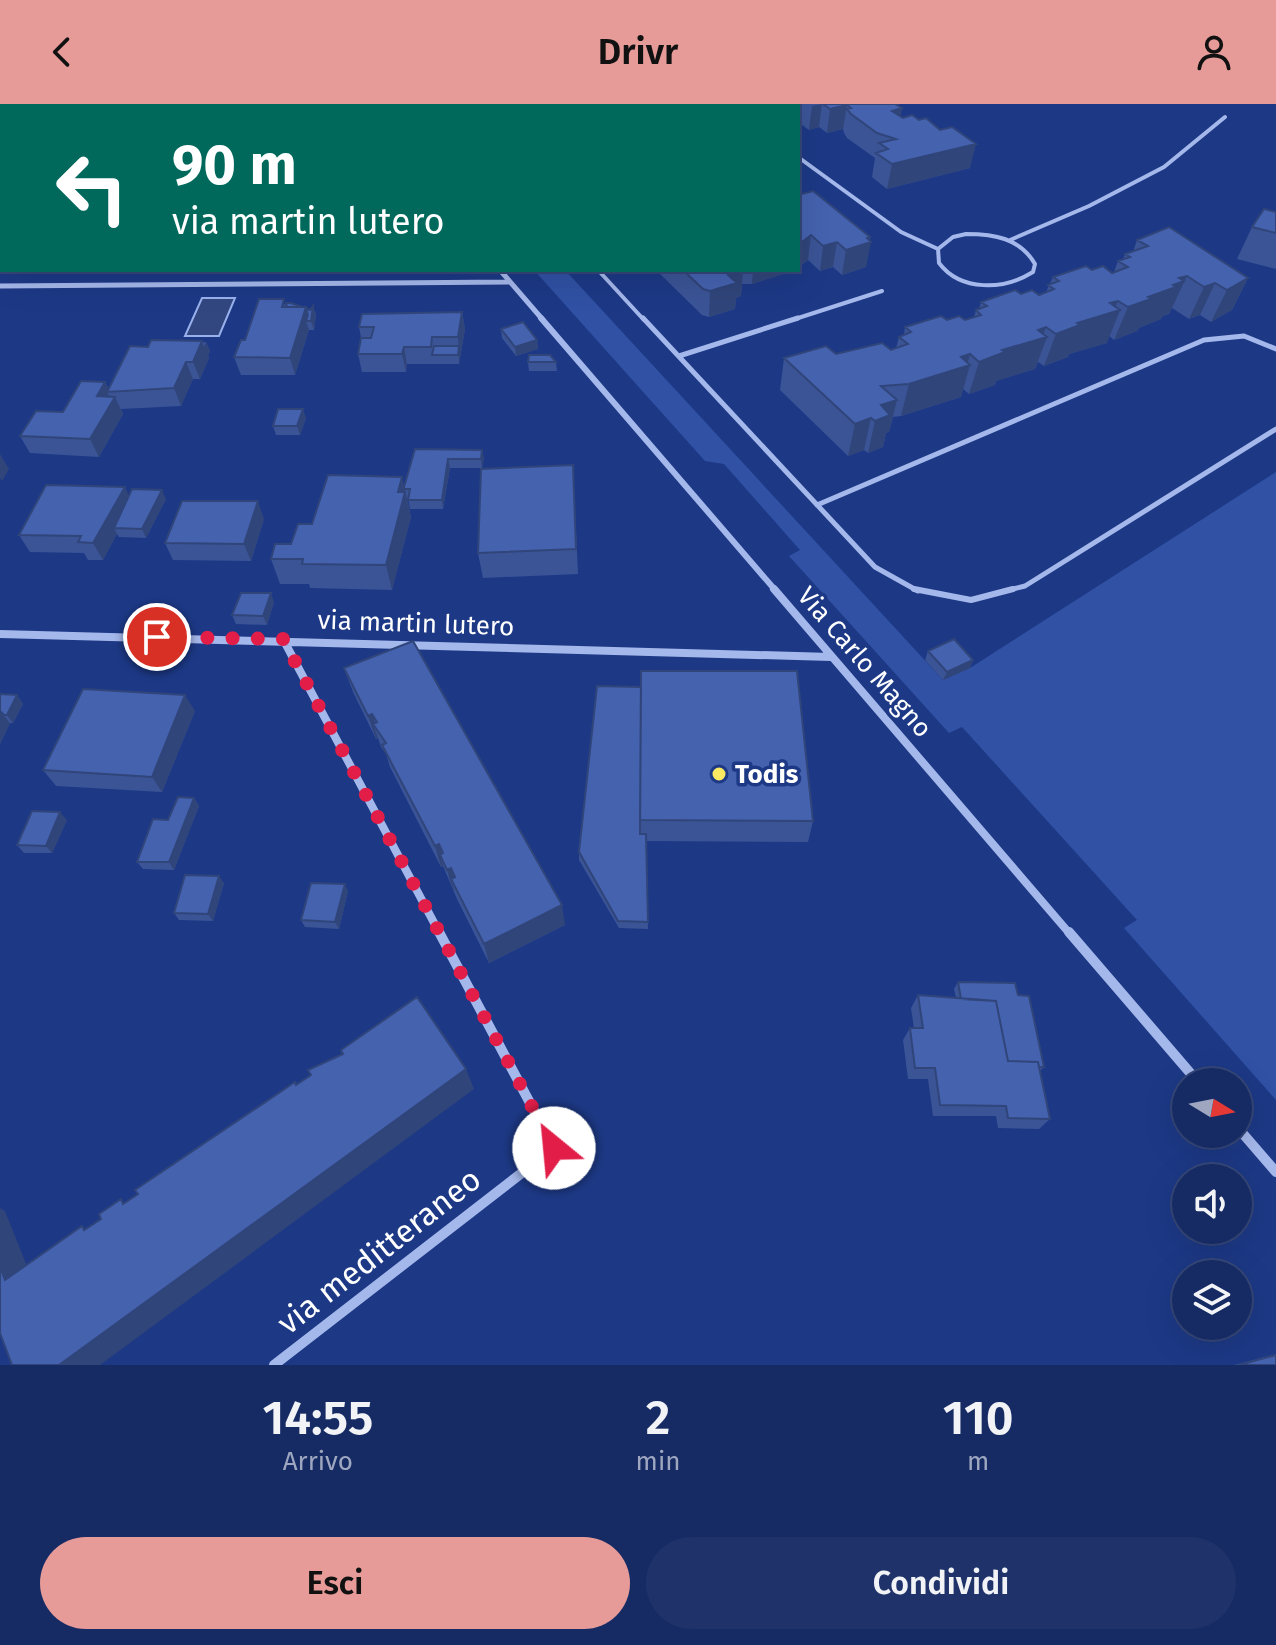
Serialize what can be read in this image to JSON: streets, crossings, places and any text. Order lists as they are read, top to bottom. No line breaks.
{"streets":{"street":["via martin lutero","Via Carlo Magno","via meditteraneo"]},"crossings":[["via martin lutero","Via Carlo Magno"],["via martin lutero","via meditteraneo"]],"places":["Todis"],"north":"right","page":{"header":"Drivr","turn":["90 m","via martin lutero"],"eta":["14:55","Arrivo","2","min","110","m"],"buttons":["Esci","Condividi"]}}
